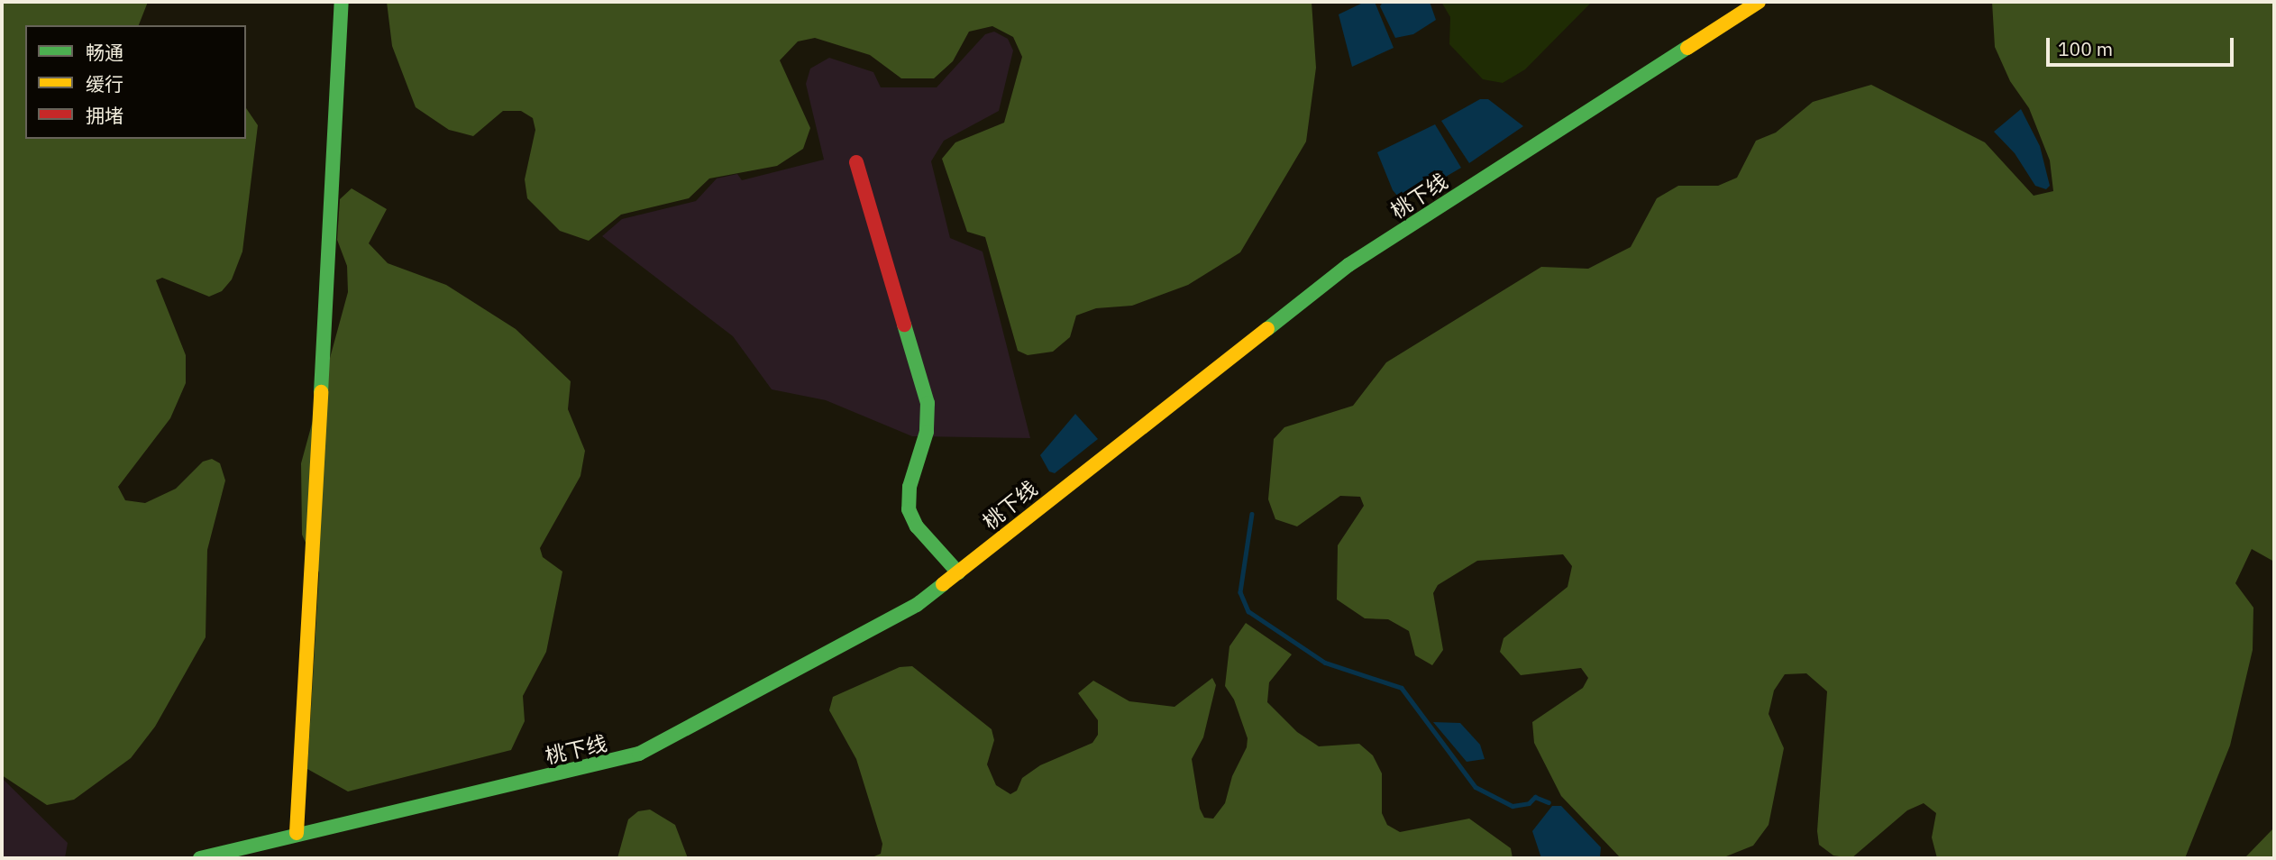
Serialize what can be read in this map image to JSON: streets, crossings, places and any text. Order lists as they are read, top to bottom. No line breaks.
{"streets":{"main road":["桃下线"]},"legend":["畅通","缓行","拥堵"],"scale_bar":"100 m"}
